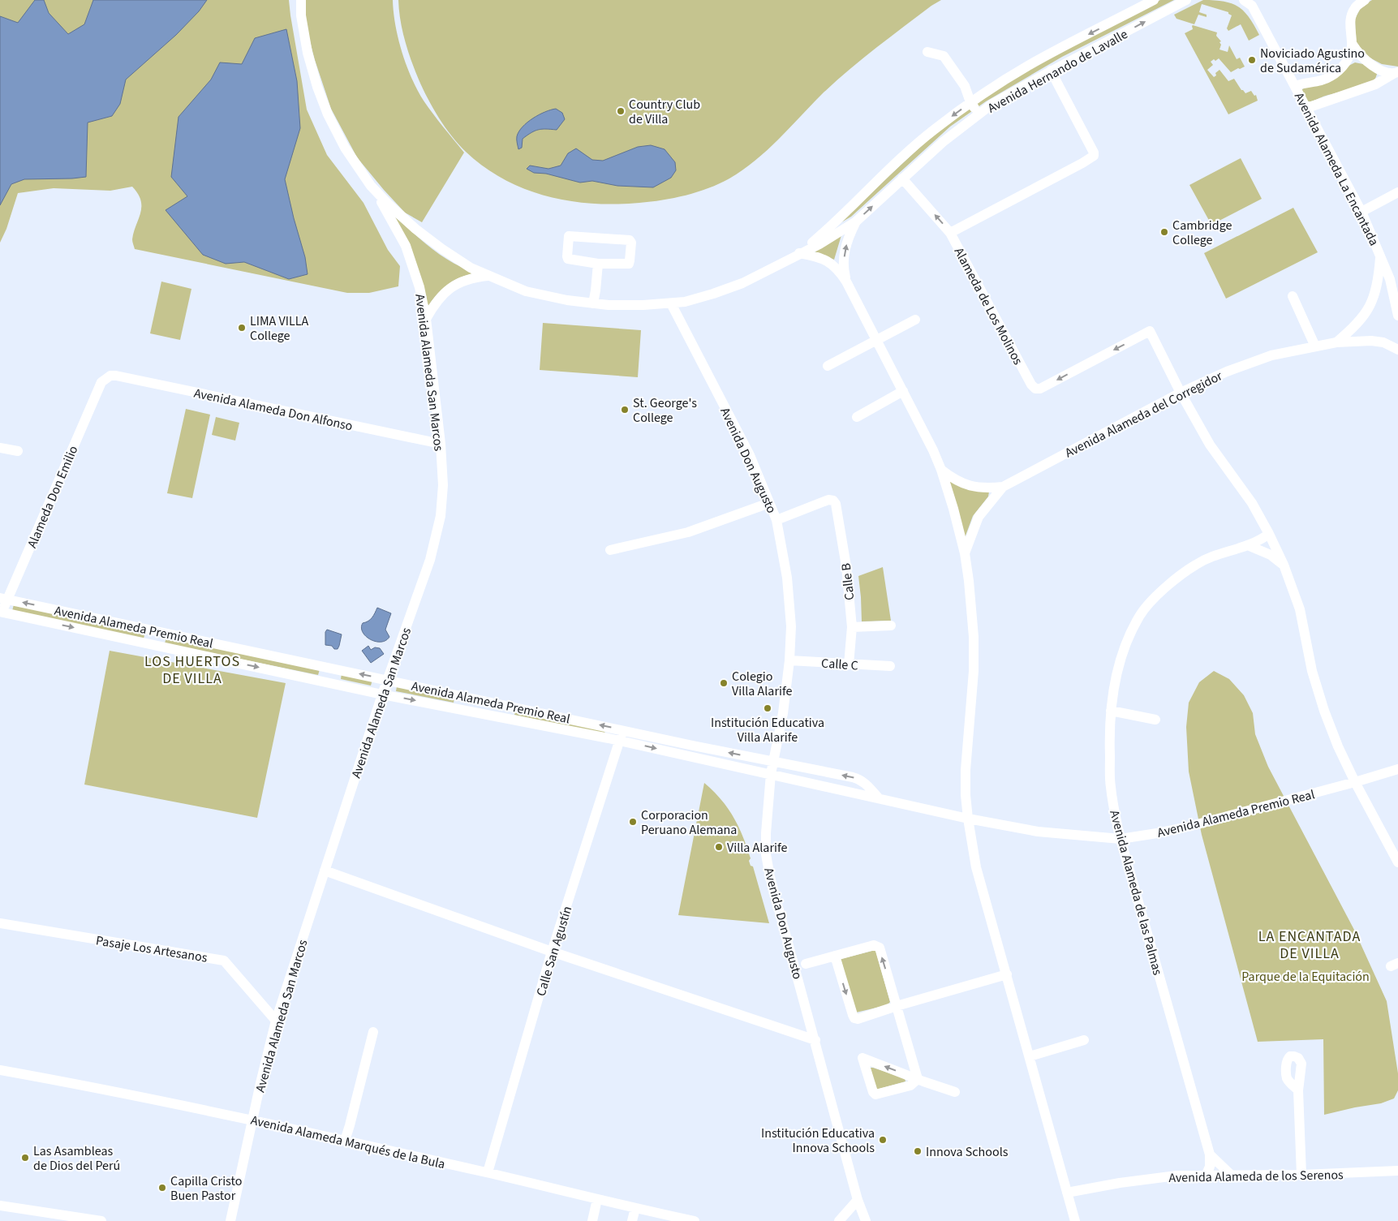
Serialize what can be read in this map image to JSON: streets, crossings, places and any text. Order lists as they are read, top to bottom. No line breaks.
{"streets":{"street":["Avenida Hernando de Lavalle","Avenida Alameda La Encantada","Alameda de Los Molinos","Avenida Alameda San Marcos","Avenida Alameda Don Alfonso","Avenida Alameda del Corregidor","Avenida Don Augusto","Alameda Don Emilio","Calle B","Avenida Alameda Premio Real","Calle C","Avenida Alameda de las Palmas","Pasaje Los Artesanos","Calle San Agustín","Avenida Alameda Marqués de la Bula","Avenida Alameda de los Serenos"]},"crossings":[["Avenida Hernando de Lavalle","Alameda de Los Molinos"],["Avenida Hernando de Lavalle","Avenida Alameda San Marcos"],["Avenida Hernando de Lavalle","Avenida Don Augusto"],["Alameda de Los Molinos","Avenida Alameda del Corregidor"],["Avenida Alameda San Marcos","Avenida Alameda Don Alfonso"],["Avenida Alameda San Marcos","Avenida Alameda Premio Real"],["Avenida Alameda San Marcos","Pasaje Los Artesanos"],["Avenida Alameda San Marcos","Avenida Alameda Marqués de la Bula"],["Avenida Alameda Don Alfonso","Alameda Don Emilio"],["Avenida Don Augusto","Calle B"],["Avenida Don Augusto","Avenida Alameda Premio Real"],["Avenida Don Augusto","Calle C"],["Alameda Don Emilio","Avenida Alameda Premio Real"],["Calle B","Calle C"],["Avenida Alameda Premio Real","Avenida Alameda de las Palmas"],["Avenida Alameda Premio Real","Calle San Agustín"],["Avenida Alameda de las Palmas","Avenida Alameda de los Serenos"],["Calle San Agustín","Avenida Alameda Marqués de la Bula"]],"districts":["LOS HUERTOS DE VILLA","LA ENCANTADA DE VILLA"],"parks":["Parque de la Equitación"],"places":["Noviciado Agustino de Sudamérica","Country Club de Villa","Cambridge College","LIMA VILLA College","St. George's College","Colegio Villa Alarife","Institución Educativa Villa Alarife","Corporacion Peruano Alemana","Villa Alarife","Institución Educativa Innova Schools","Innova Schools","Las Asambleas de Dios del Perú","Capilla Cristo Buen Pastor"]}
